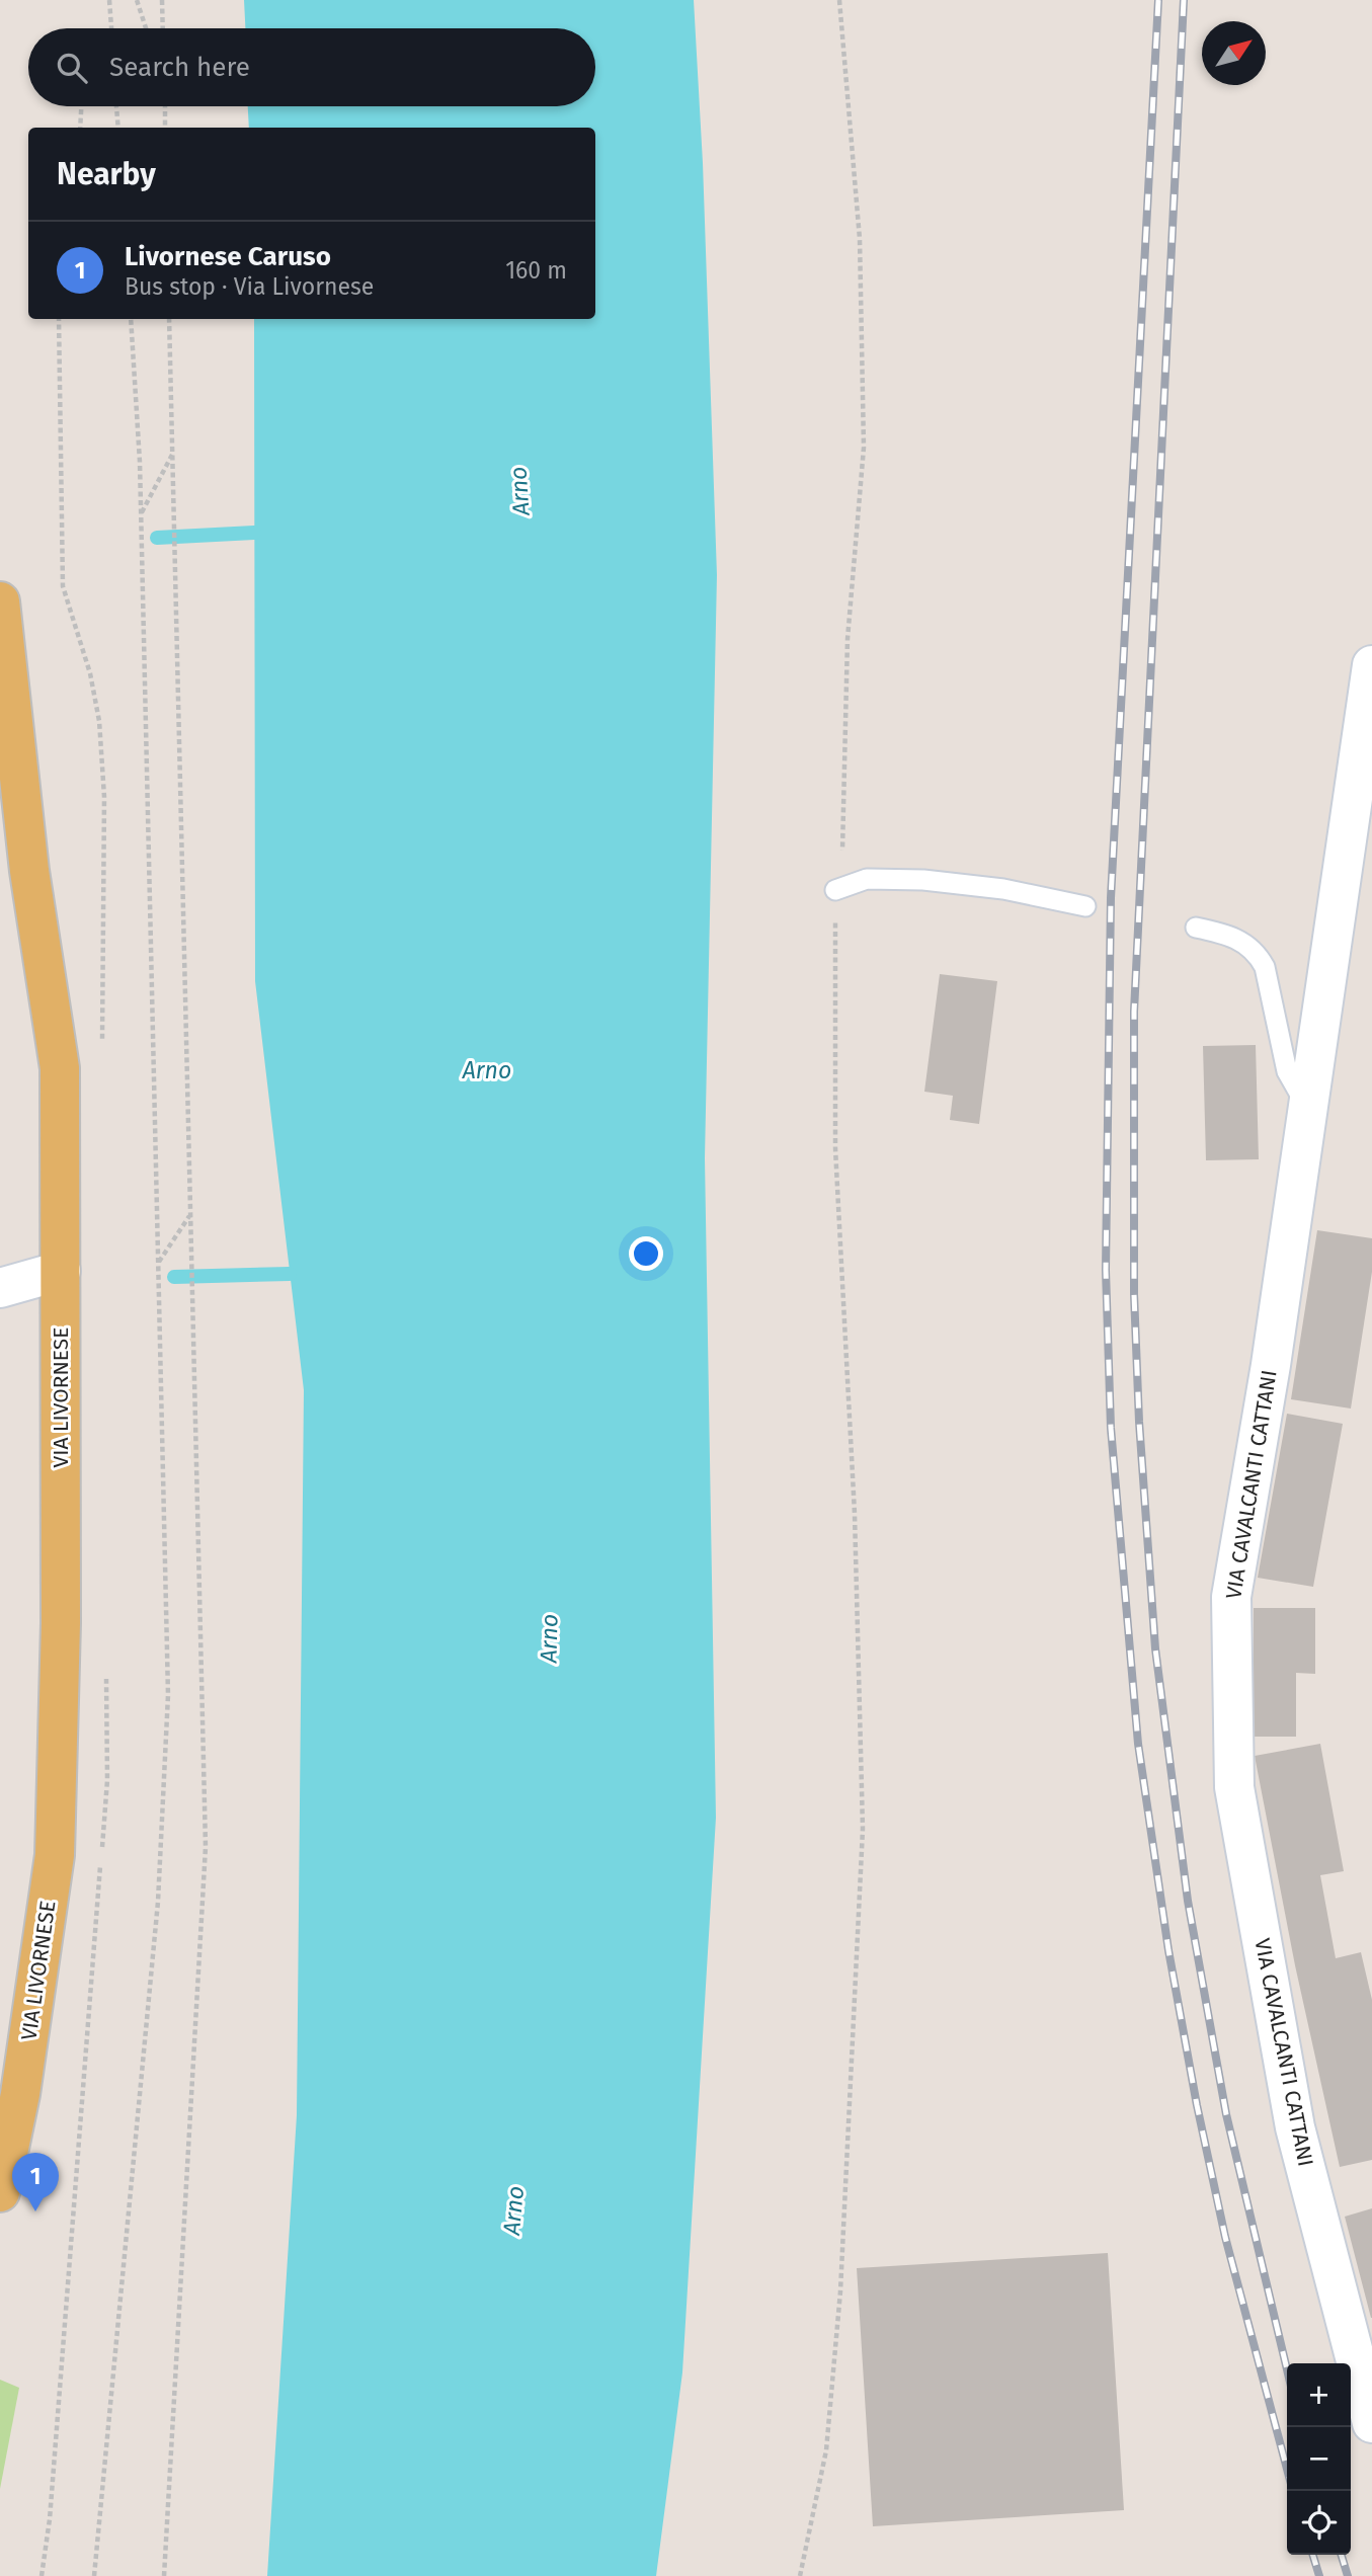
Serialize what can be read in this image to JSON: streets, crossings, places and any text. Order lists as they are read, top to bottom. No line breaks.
{"streets":{"main road":["VIA LIVORNESE"],"street":["VIA CAVALCANTI CATTANI"]},"water":["Arno"],"north":"top right","page":{"search":"Search here","heading":"Nearby","list":[{"mark":"1","name":"Livornese Caruso","note":"Bus stop · Via Livornese","value":"160 m"}],"pins":"1","map_buttons":["+","−"]}}
